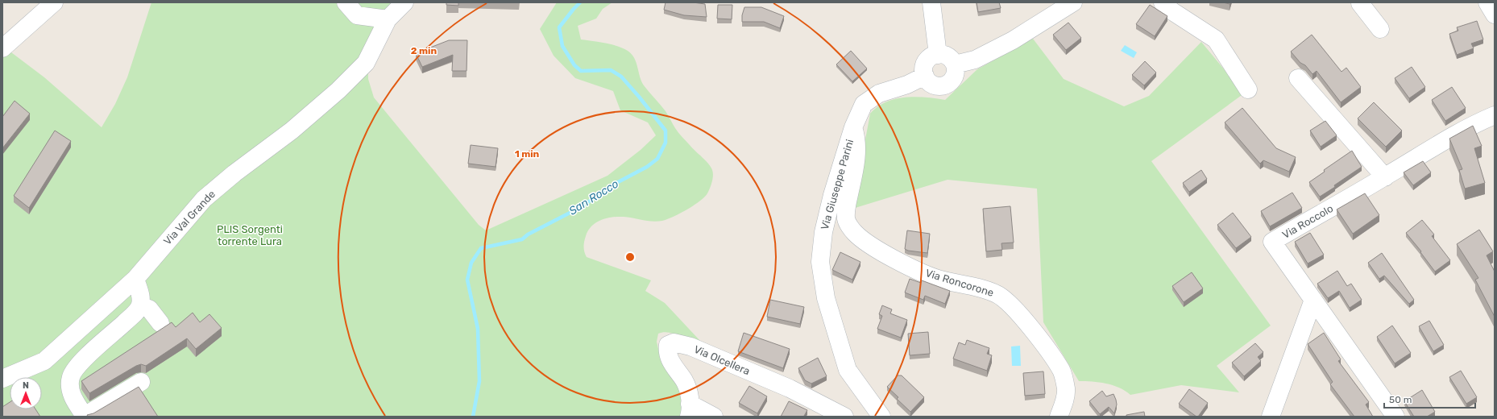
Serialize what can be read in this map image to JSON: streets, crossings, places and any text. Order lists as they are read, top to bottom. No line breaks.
{"streets":{"street":["Via Giuseppe Parini","Via Val Grande","Via Roccolo","Via Roncorone","Via Olcellera"]},"crossings":[["Via Giuseppe Parini","Via Roncorone"]],"water":["San Rocco"],"parks":["PLIS Sorgenti torrente Lura"],"scale_bar":"50 m","north":"top","rings":["2 min","1 min"]}
